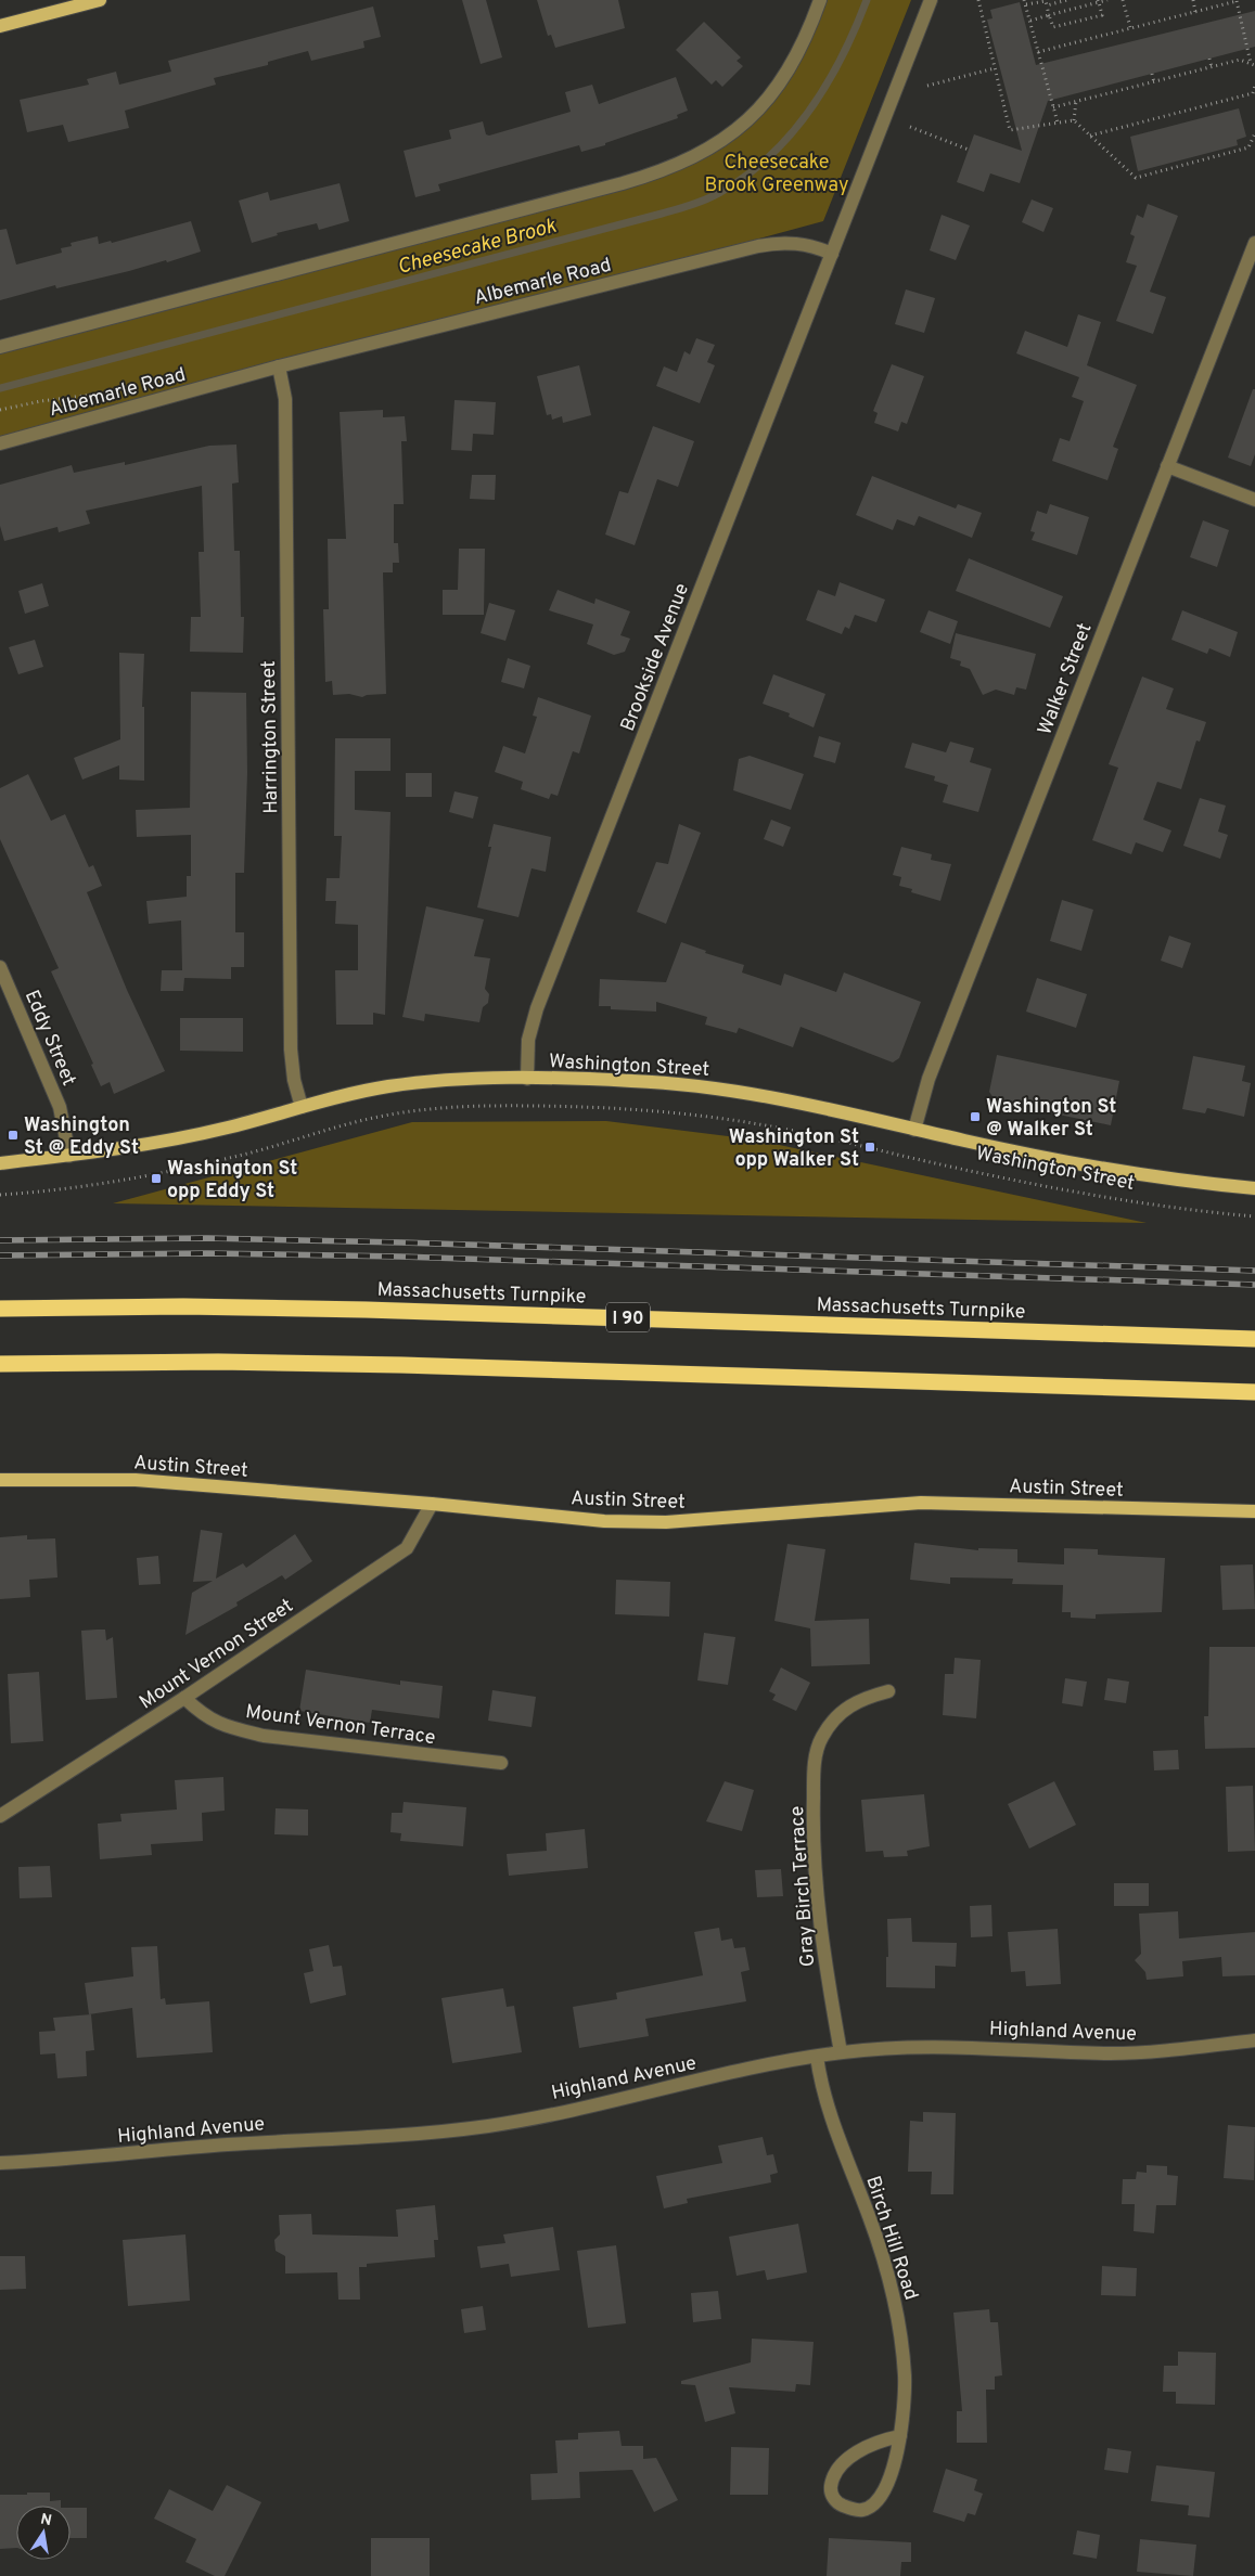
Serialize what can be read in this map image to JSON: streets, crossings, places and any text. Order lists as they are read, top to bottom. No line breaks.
{"streets":{"highway":["Massachusetts Turnpike","I 90"],"main road":["Washington Street","Austin Street"],"street":["Albemarle Road","Brookside Avenue","Walker Street","Harrington Street","Eddy Street","Mount Vernon Street","Mount Vernon Terrace","Gray Birch Terrace","Highland Avenue","Birch Hill Road"]},"crossings":[["Albemarle Road","Brookside Avenue"],["Albemarle Road","Harrington Street"],["Brookside Avenue","Washington Street"],["Walker Street","Washington Street"],["Harrington Street","Washington Street"],["Eddy Street","Washington Street"],["Austin Street","Mount Vernon Street"],["Mount Vernon Street","Mount Vernon Terrace"],["Gray Birch Terrace","Highland Avenue"],["Highland Avenue","Birch Hill Road"]],"water":["Cheesecake Brook"],"parks":["Cheesecake Brook Greenway"],"places":{"transit":["Washington St @ Walker St","Washington St @ Eddy St","Washington St opp Walker St","Washington St opp Eddy St"]},"north":"top"}
